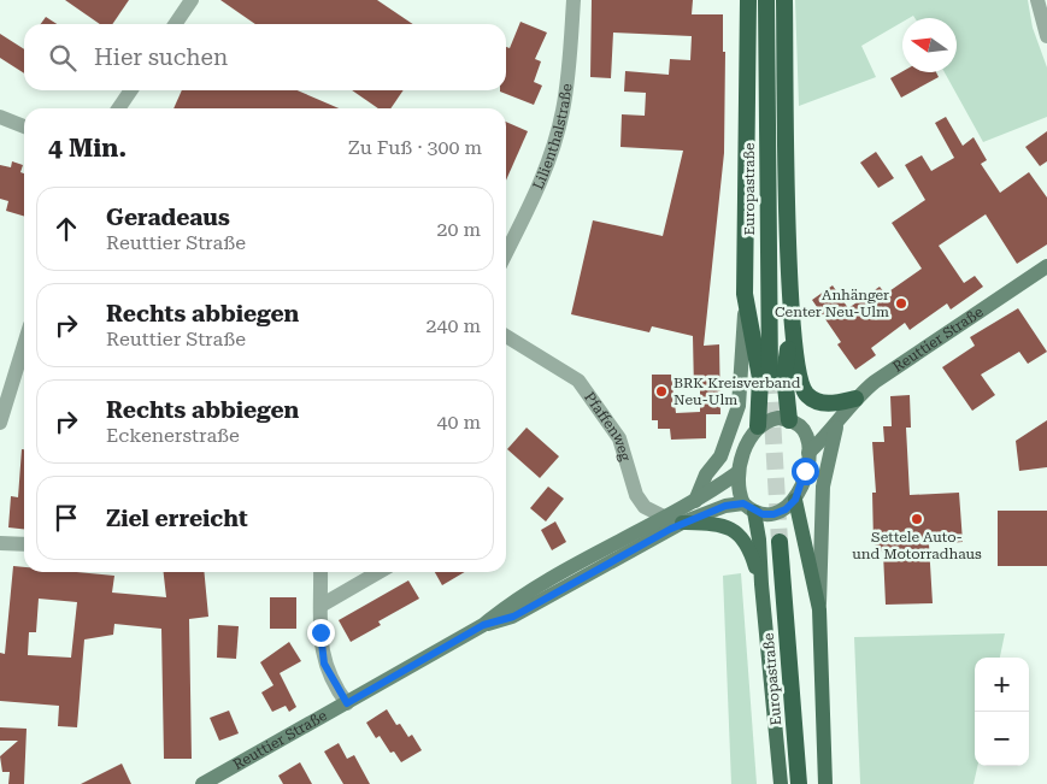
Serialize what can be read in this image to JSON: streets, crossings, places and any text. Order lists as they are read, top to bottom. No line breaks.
{"streets":{"highway":["Europastraße"],"main road":["Reuttier Straße"],"street":["Lilienthalstraße","Pfaffenweg"]},"crossings":[["Reuttier Straße","Pfaffenweg"]],"places":["Anhänger Center Neu-Ulm","BRK Kreisverband Neu-Ulm","Settele Auto- und Motorradhaus"],"north":"left","page":{"search":"Hier suchen","heading":["4 Min.","Zu Fuß · 300 m"],"list":[["Geradeaus","Reuttier Straße","20 m"],["Rechts abbiegen","Reuttier Straße","240 m"],["Rechts abbiegen","Eckenerstraße","40 m"],"Ziel erreicht"],"map_buttons":["+","−"]}}
